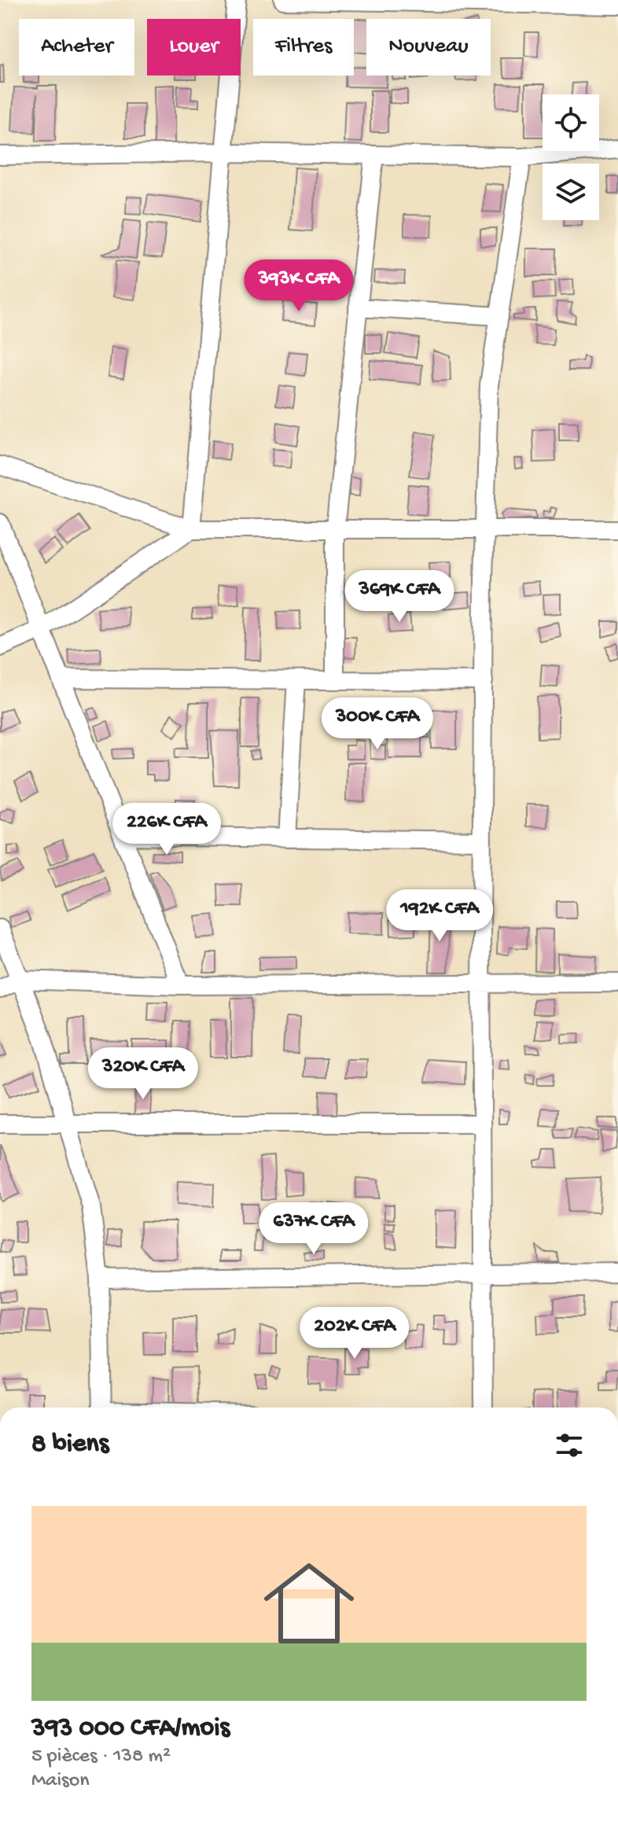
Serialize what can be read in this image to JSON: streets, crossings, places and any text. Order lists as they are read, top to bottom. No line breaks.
{"page":{"chip":["Acheter","Louer","Filtres","Nouveau"],"price":["393K CFA","369K CFA","300K CFA","226K CFA","192K CFA","320K CFA","637K CFA","202K CFA"],"heading":"8 biens","list":[{"name":"393 000 CFA/mois","note":"5 pièces · 138 m² · Maison"}]}}
